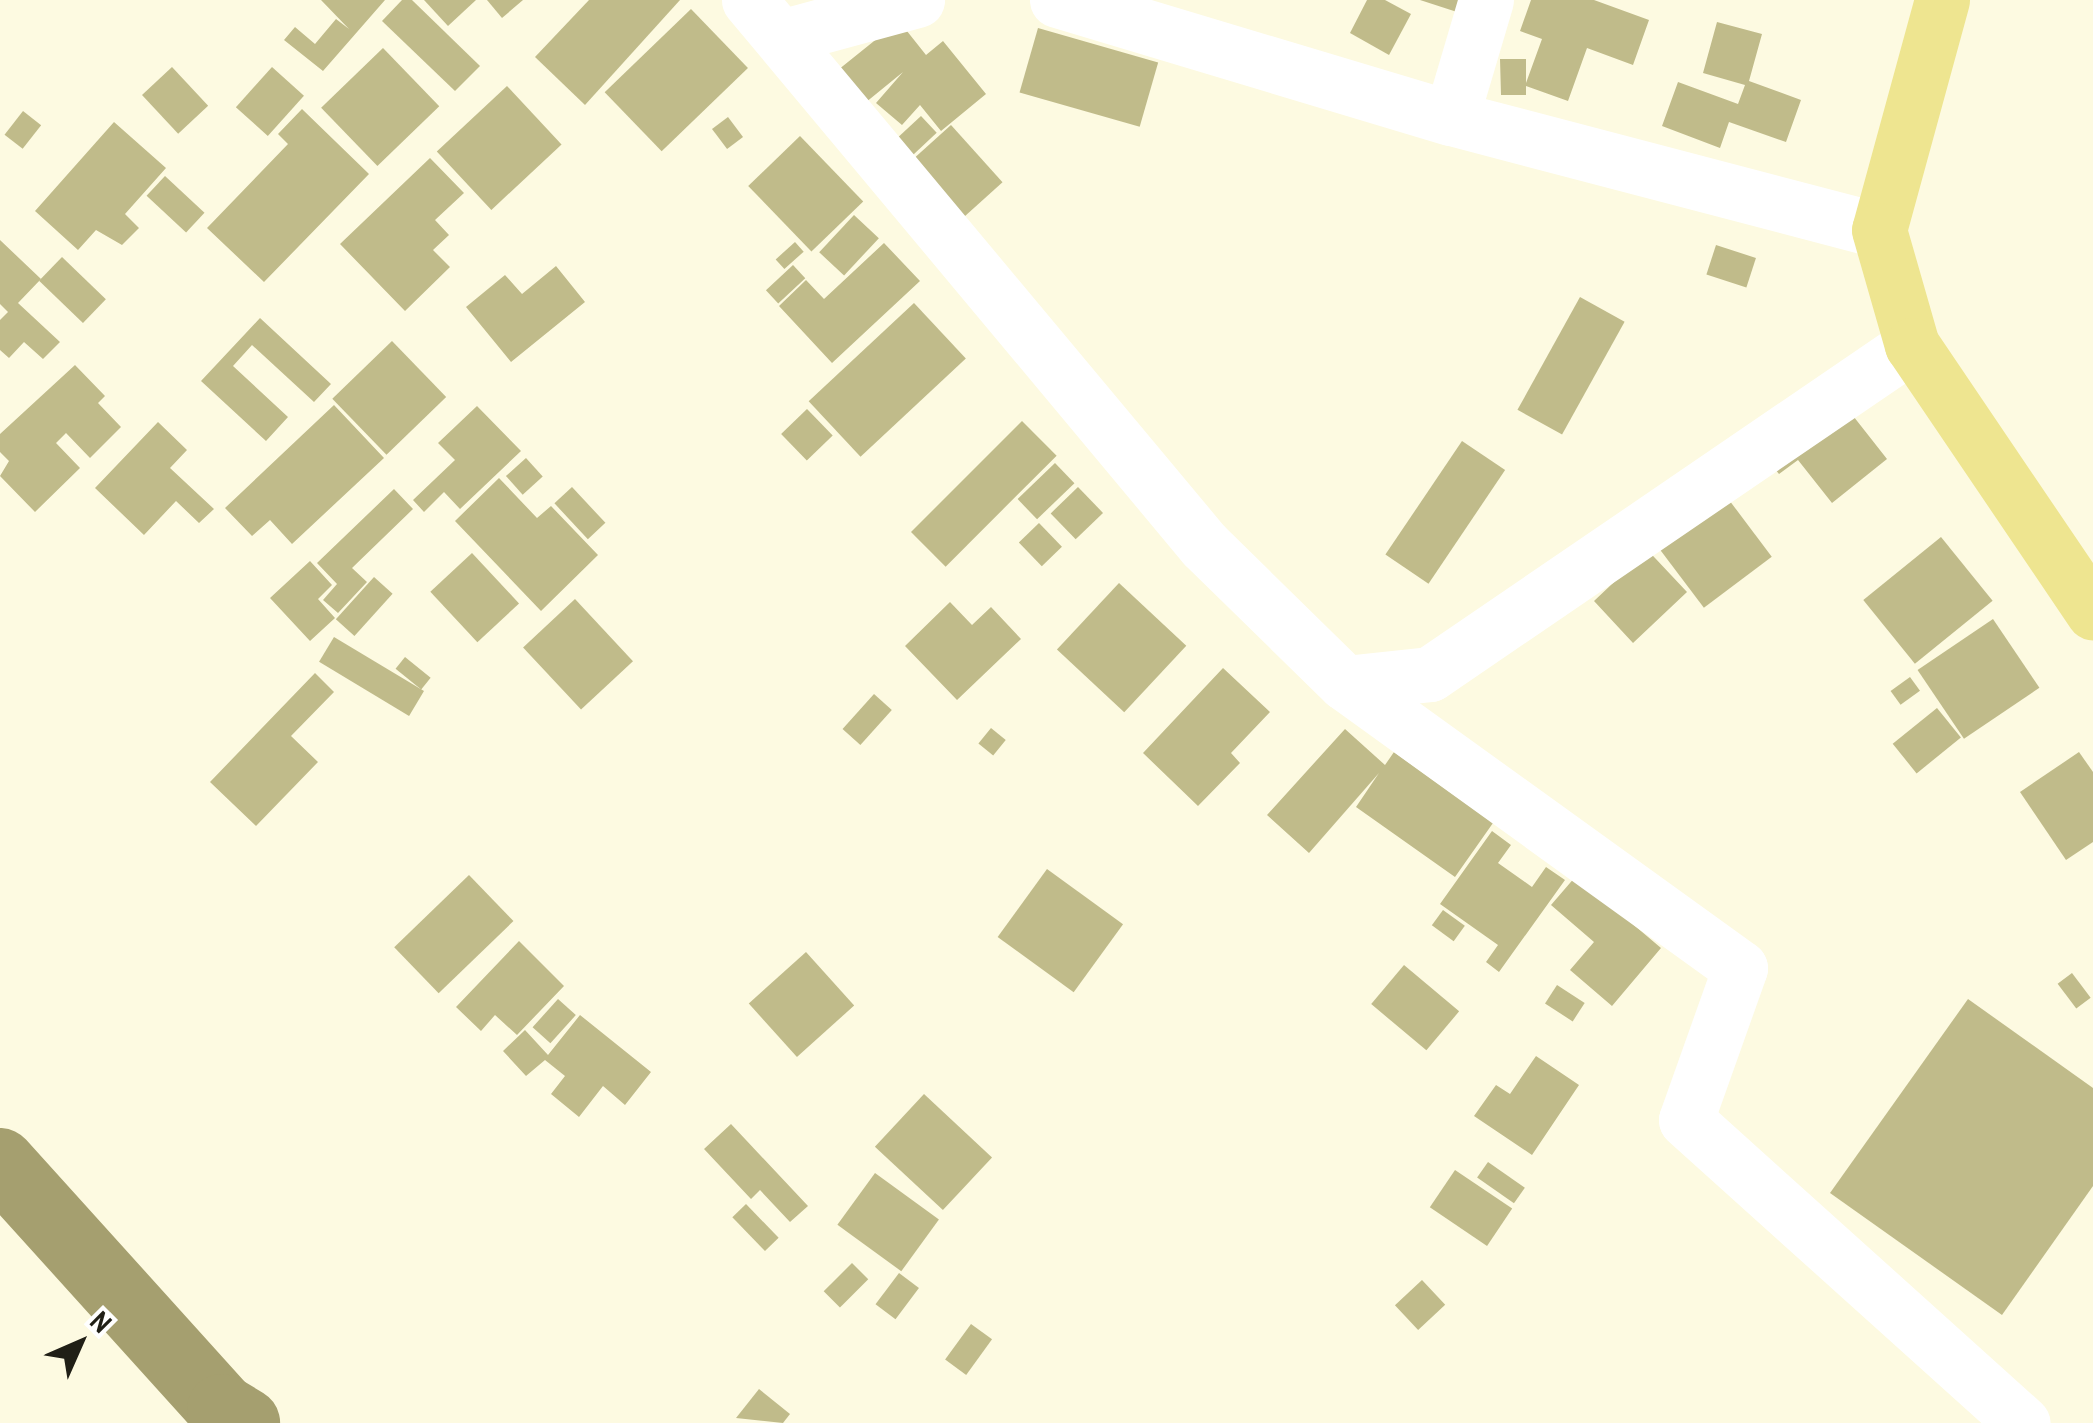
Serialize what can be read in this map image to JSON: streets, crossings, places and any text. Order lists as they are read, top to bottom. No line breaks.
{"north":"top right"}
